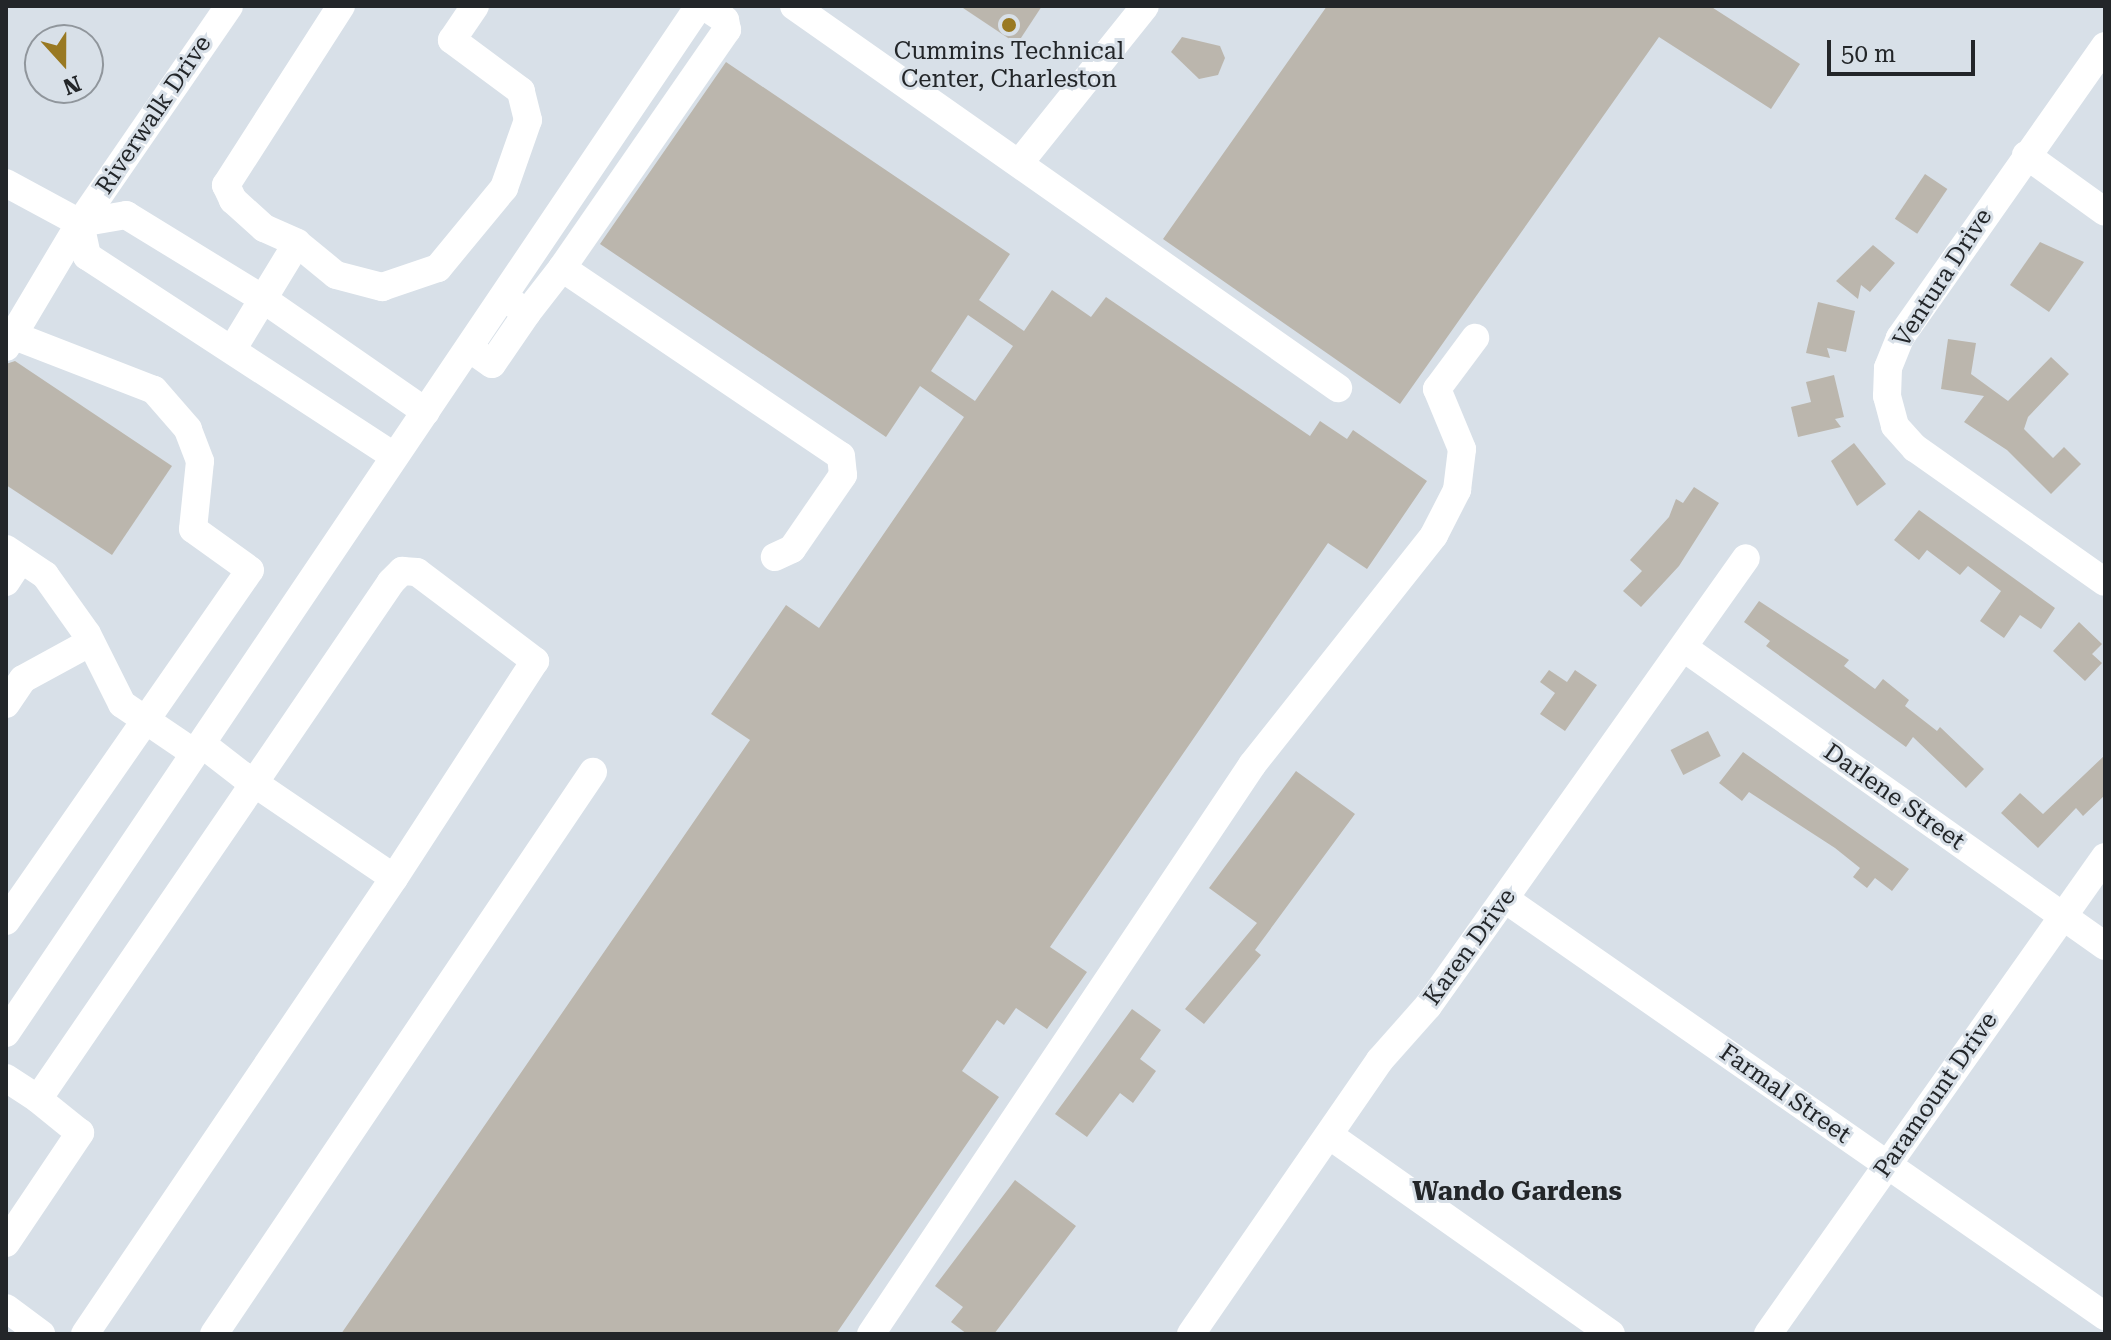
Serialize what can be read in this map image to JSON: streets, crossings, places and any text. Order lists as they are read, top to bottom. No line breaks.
{"streets":{"street":["Riverwalk Drive","Ventura Drive","Darlene Street","Karen Drive","Farmal Street","Paramount Drive"]},"crossings":[["Darlene Street","Karen Drive"],["Darlene Street","Paramount Drive"],["Karen Drive","Farmal Street"],["Farmal Street","Paramount Drive"]],"districts":["Wando Gardens"],"places":["Cummins Technical Center, Charleston"],"scale_bar":"50 m","north":"bottom"}
